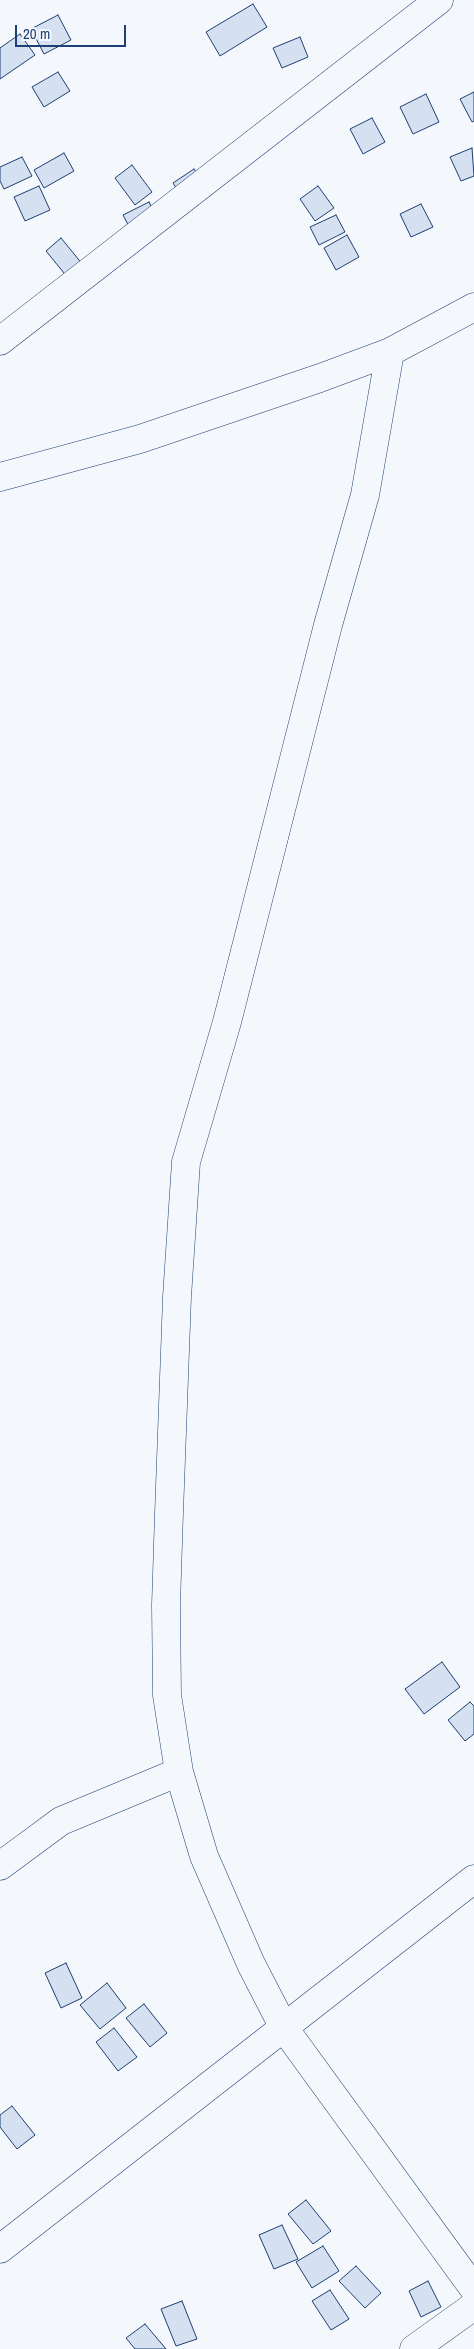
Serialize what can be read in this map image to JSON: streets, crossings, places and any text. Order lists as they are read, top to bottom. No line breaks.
{"scale_bar":"20 m"}
